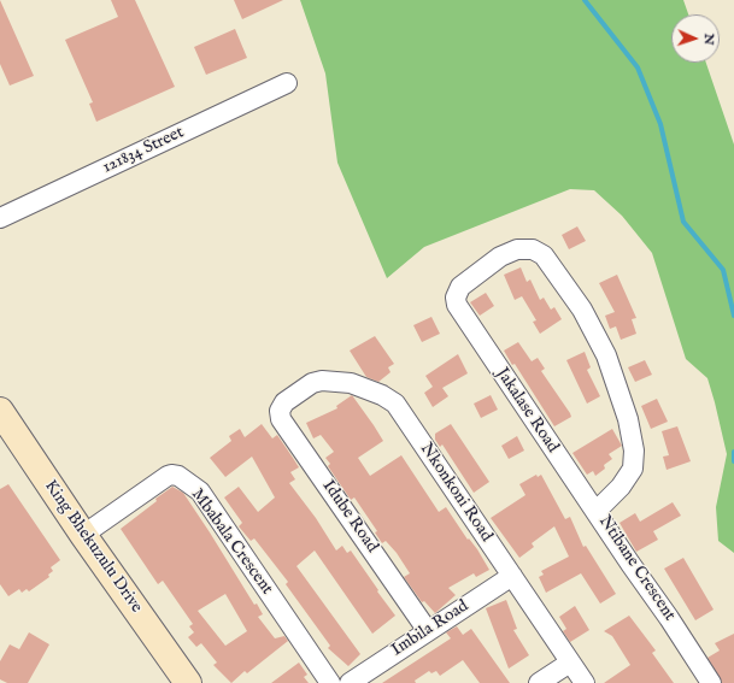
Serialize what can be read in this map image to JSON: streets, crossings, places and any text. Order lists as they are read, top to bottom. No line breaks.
{"streets":{"street":["121834 Street","Jakalase Road","Nkonkoni Road","Idube Road","Mbabala Crescent","King Bhekuzulu Drive","Ntibane Crescent","Imbila Road"]},"crossings":[["Jakalase Road","Ntibane Crescent"],["Nkonkoni Road","Idube Road"],["Nkonkoni Road","Imbila Road"],["Idube Road","Imbila Road"],["Mbabala Crescent","King Bhekuzulu Drive"]],"north":"right"}
